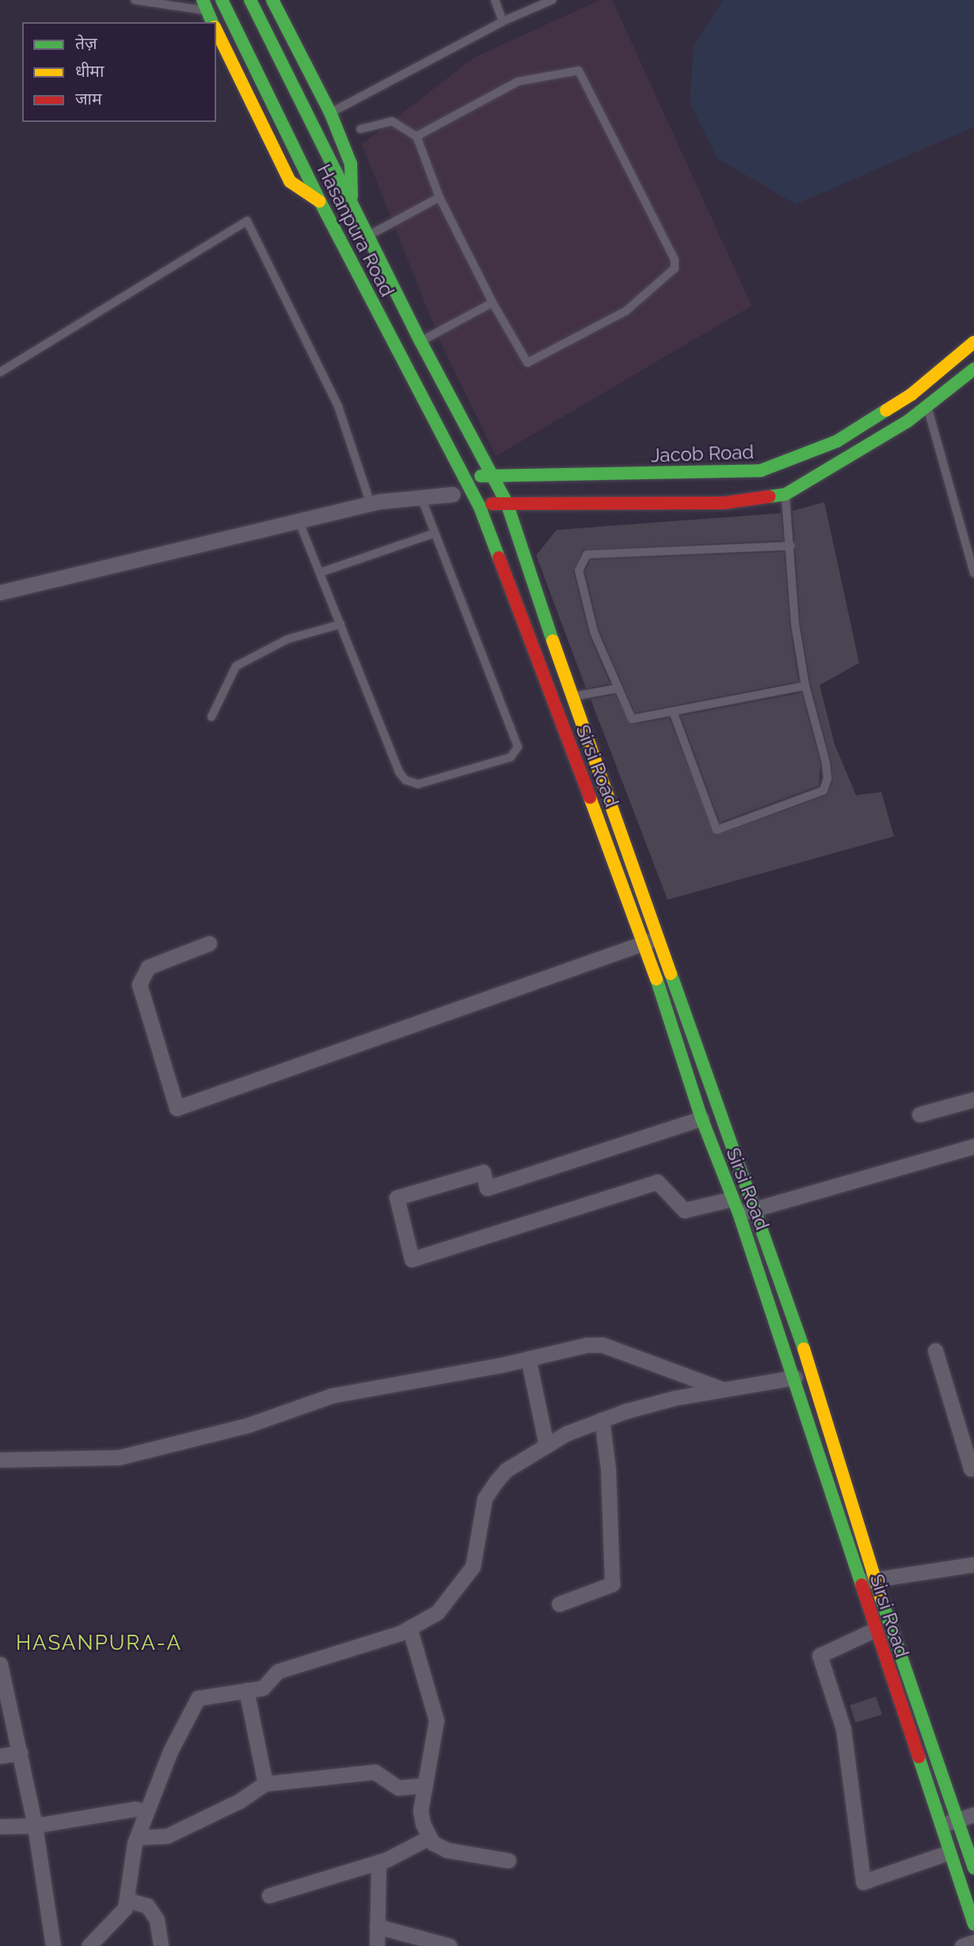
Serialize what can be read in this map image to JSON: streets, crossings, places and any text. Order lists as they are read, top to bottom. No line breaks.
{"streets":{"street":["Hasanpura Road","Jacob Road","Sirsi Road"]},"crossings":[["Hasanpura Road","Jacob Road"],["Hasanpura Road","Sirsi Road"],["Jacob Road","Sirsi Road"]],"districts":["HASANPURA-A"],"legend":["तेज़","धीमा","जाम"]}
